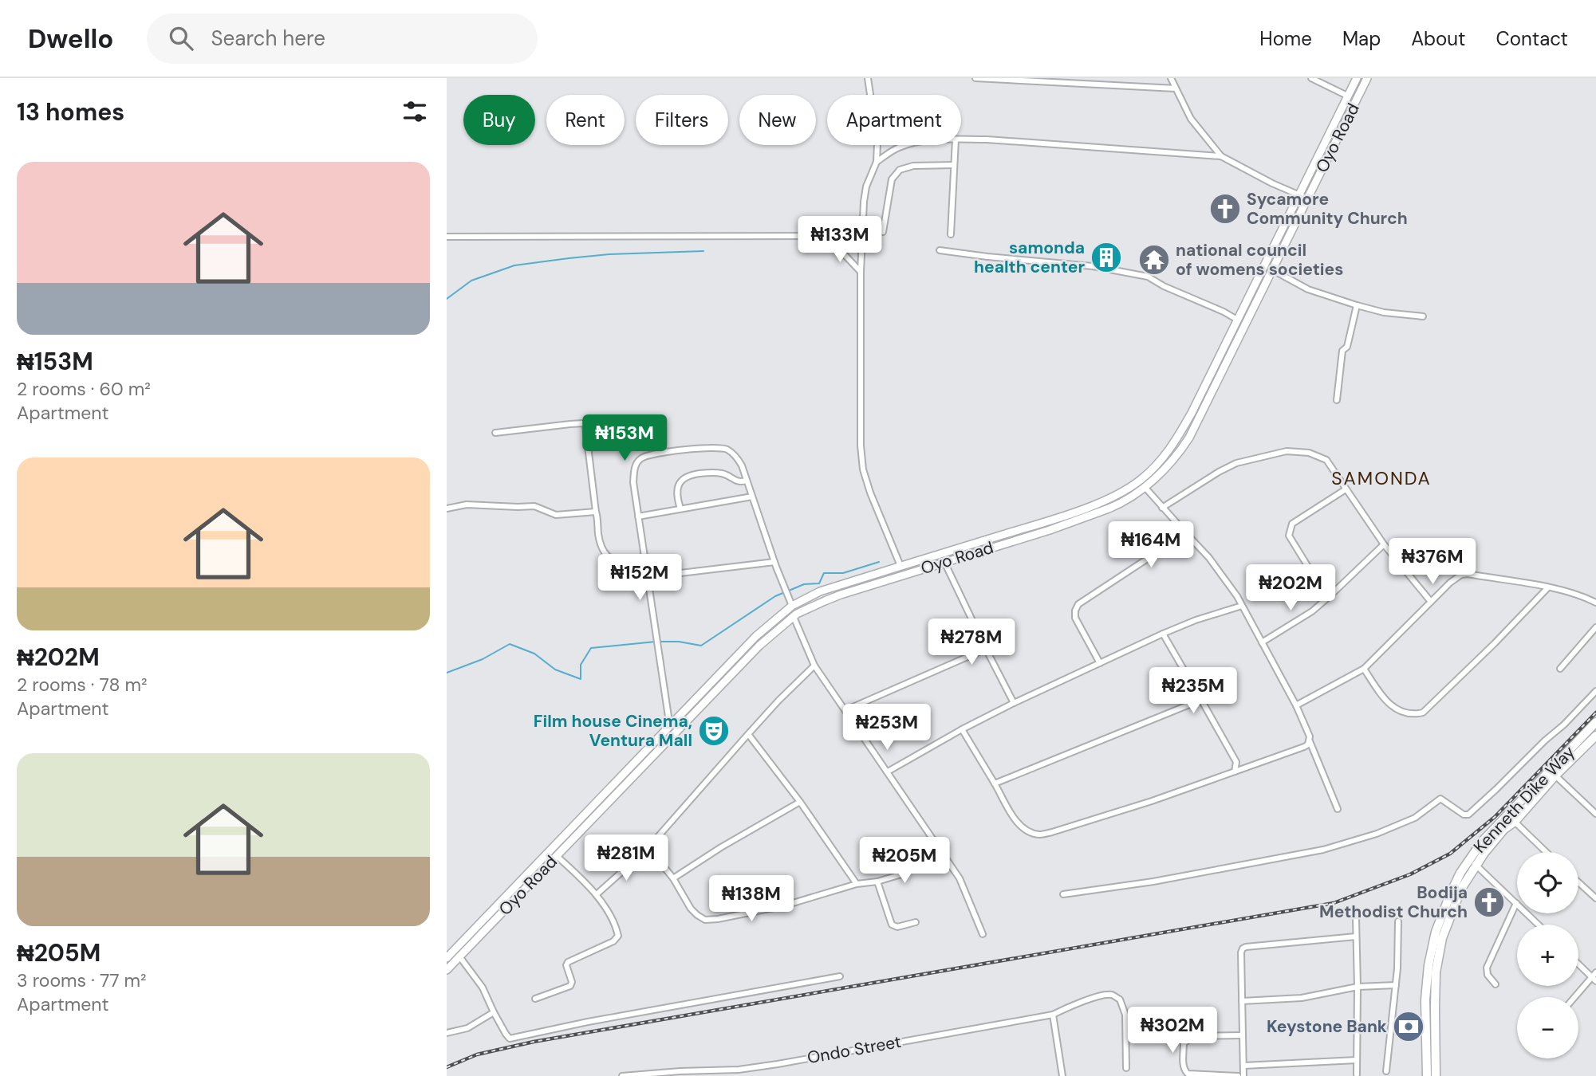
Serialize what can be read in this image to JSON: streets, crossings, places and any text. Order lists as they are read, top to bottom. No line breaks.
{"streets":{"highway":["Kenneth Dike Way"],"main road":["Oyo Road"],"street":["Ondo Street"]},"districts":["SAMONDA"],"places":{"church":["Sycamore Community Church","Bodija Methodist Church"],"building":["samonda health center"],"temple":["national council of womens societies"],"theatre":["Film house Cinema, Ventura Mall"],"bank":["Keystone Bank"]},"page":{"header":"Dwello","search":"Search here","nav":["Home","Map","About","Contact"],"heading":"13 homes","chip":["Buy","Rent","Filters","New","Apartment"],"list":[{"name":"₦153M","note":"2 rooms · 60 m² · Apartment"},{"name":"₦202M","note":"2 rooms · 78 m² · Apartment"},{"name":"₦205M","note":"3 rooms · 77 m² · Apartment"}],"price":["₦133M","₦153M","₦164M","₦376M","₦152M","₦202M","₦278M","₦235M","₦253M","₦281M","₦205M","₦138M","₦302M"],"map_buttons":["+","−"]}}
